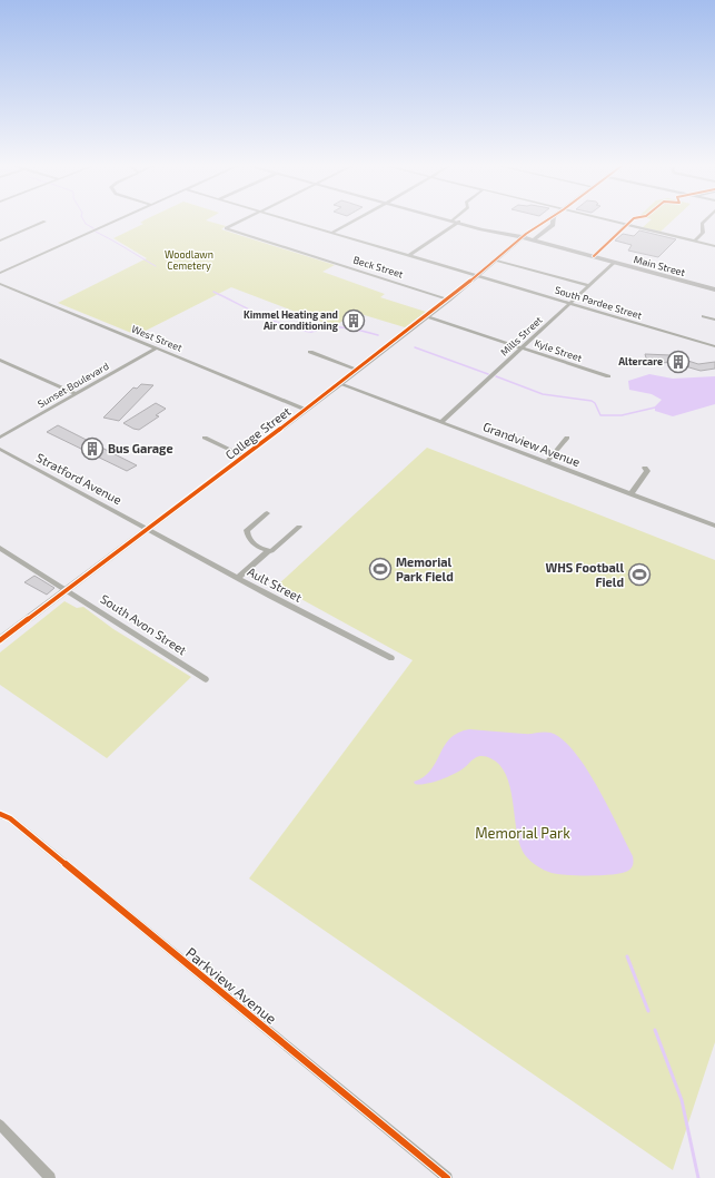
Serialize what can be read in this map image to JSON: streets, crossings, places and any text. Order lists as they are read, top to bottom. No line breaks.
{"streets":{"main road":["Main Street","College Street"],"street":["Beck Street","South Pardee Street","Mills Street","West Street","Kyle Street","Sunset Boulevard","Grandview Avenue","Stratford Avenue","Ault Street","South Avon Street","Parkview Avenue"]},"crossings":[["Main Street","Mills Street"],["Main Street","College Street"],["Beck Street","College Street"],["South Pardee Street","Mills Street"],["South Pardee Street","College Street"],["Mills Street","Kyle Street"],["Mills Street","Grandview Avenue"],["West Street","Sunset Boulevard"],["West Street","College Street"],["Kyle Street","College Street"],["College Street","Grandview Avenue"],["College Street","Stratford Avenue"],["College Street","Ault Street"],["College Street","South Avon Street"],["Stratford Avenue","Ault Street"]],"parks":["Woodlawn Cemetery","Memorial Park"],"places":{"building":["Kimmel Heating and Air conditioning","Altercare","Bus Garage"],"sports":["Memorial Park Field","WHS Football Field"]}}
